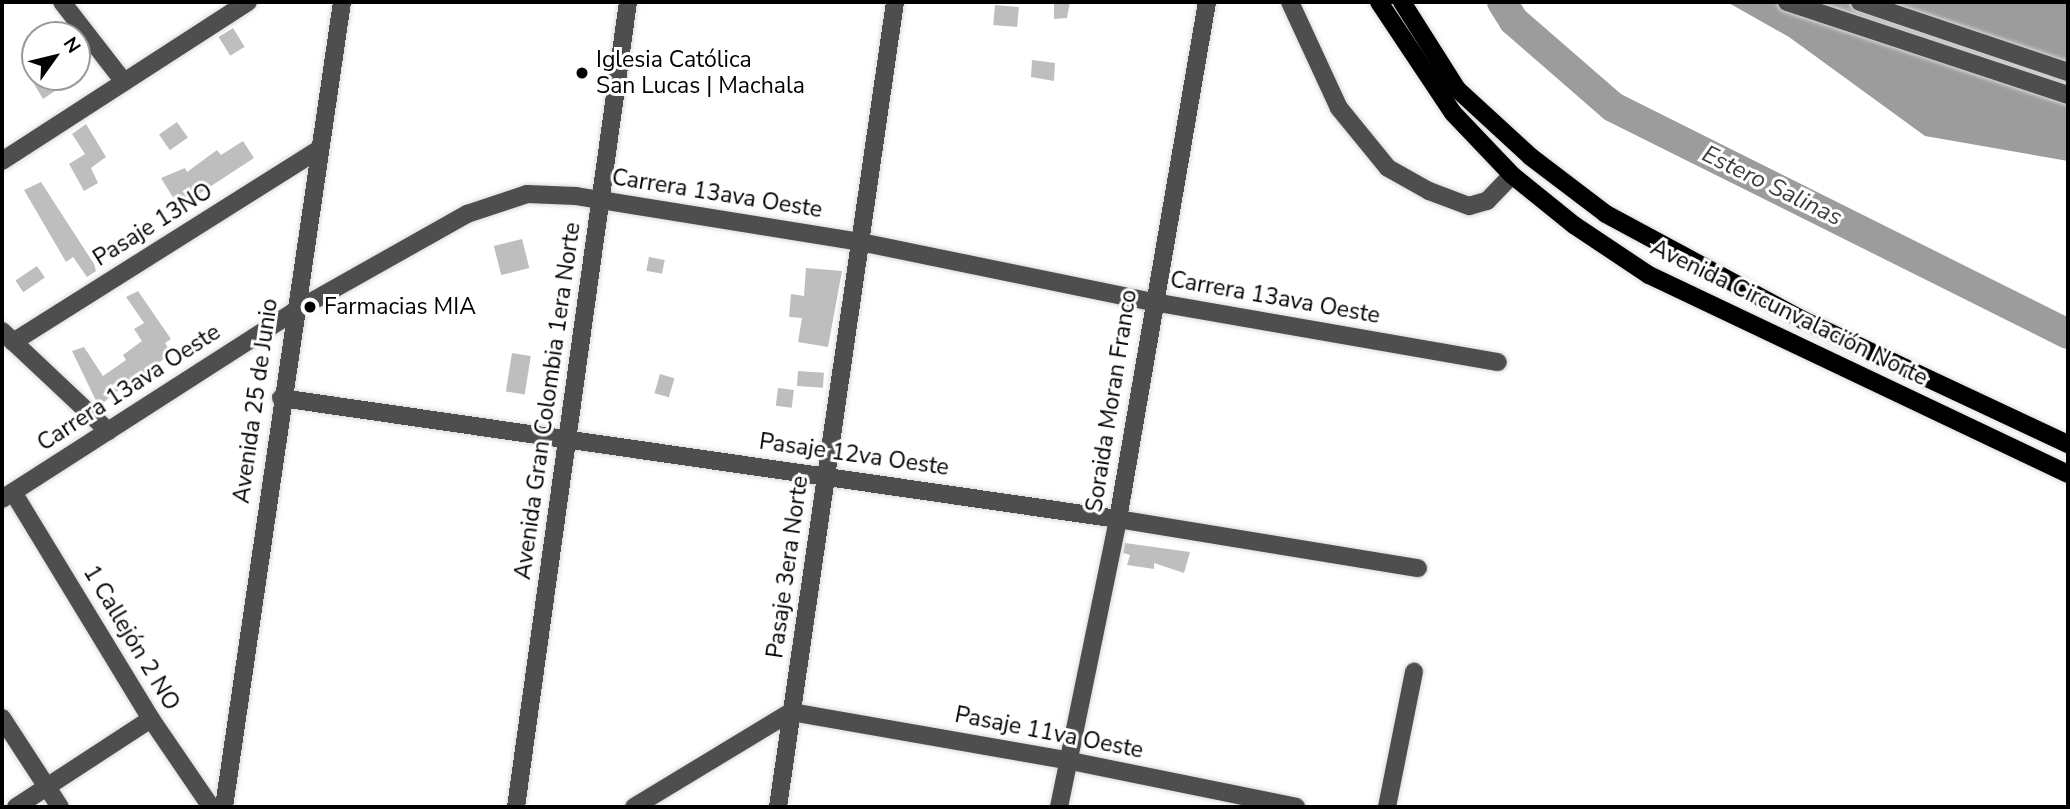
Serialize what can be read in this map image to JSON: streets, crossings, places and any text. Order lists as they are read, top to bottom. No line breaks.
{"streets":{"main road":["Avenida Circunvalación Norte"],"street":["Carrera 13ava Oeste","Pasaje 13NO","Avenida 25 de Junio","Avenida Gran Colombia 1era Norte","Soraida Moran Franco","Pasaje 12va Oeste","Pasaje 3era Norte","1 Callejón 2 NO","Pasaje 11va Oeste"]},"crossings":[["Carrera 13ava Oeste","Avenida 25 de Junio"],["Carrera 13ava Oeste","Avenida Gran Colombia 1era Norte"],["Carrera 13ava Oeste","Soraida Moran Franco"],["Carrera 13ava Oeste","Pasaje 3era Norte"],["Carrera 13ava Oeste","1 Callejón 2 NO"],["Pasaje 13NO","Avenida 25 de Junio"],["Avenida 25 de Junio","Pasaje 12va Oeste"],["Avenida Gran Colombia 1era Norte","Pasaje 12va Oeste"],["Soraida Moran Franco","Pasaje 12va Oeste"],["Soraida Moran Franco","Pasaje 11va Oeste"],["Pasaje 12va Oeste","Pasaje 3era Norte"],["Pasaje 3era Norte","Pasaje 11va Oeste"]],"water":["Estero Salinas"],"places":["Iglesia Católica San Lucas | Machala","Farmacias MIA"],"north":"top right"}
